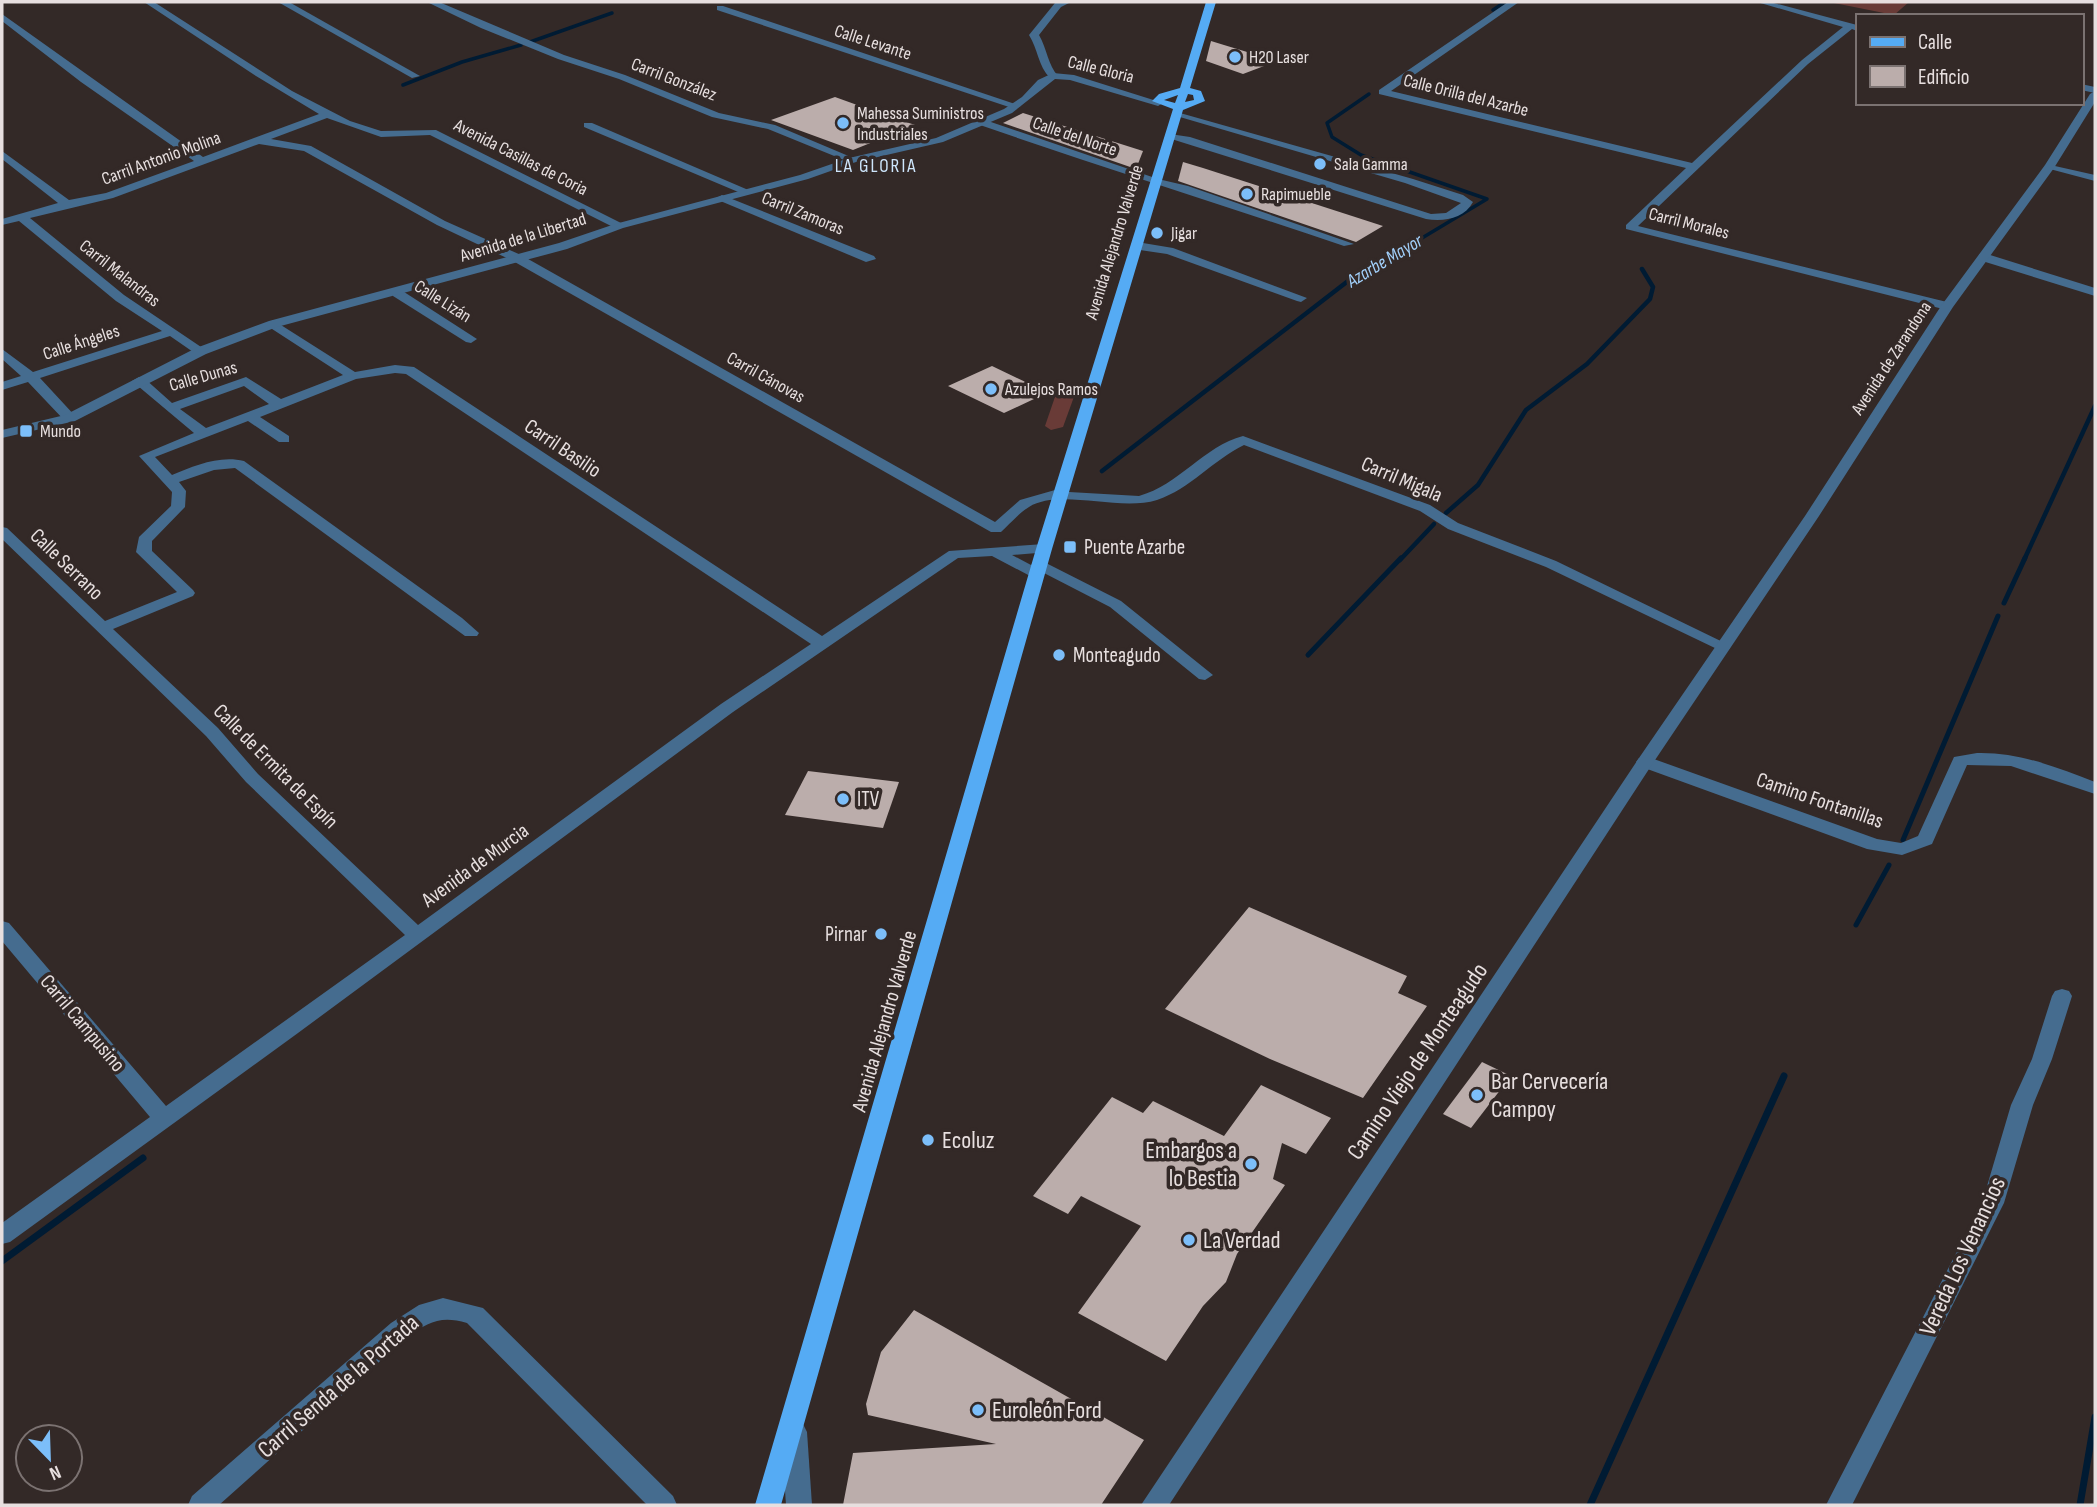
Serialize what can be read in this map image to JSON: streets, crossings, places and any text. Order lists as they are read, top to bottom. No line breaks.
{"streets":{"main road":["Avenida Alejandro Valverde"],"street":["Calle Levante","Calle Gloria","Carril González","Calle Orilla del Azarbe","Calle del Norte","Avenida Casillas de Coria","Carril Antonio Molina","Carril Zamoras","Carril Morales","Avenida de la Libertad","Carril Malandras","Calle Lizán","Calle Ángeles","Avenida de Zarandona","Calle Dunas","Carril Cánovas","Carril Basilio","Carril Migala","Calle Serrano","Calle de Ermita de Espín","Camino Fontanillas","Avenida de Murcia","Carril Campusino","Camino Viejo de Monteagudo","Vereda Los Venancios","Carril Senda de la Portada"]},"crossings":[["Calle Levante","Avenida de la Libertad"],["Calle Gloria","Avenida de la Libertad"],["Carril González","Avenida de la Libertad"],["Calle Orilla del Azarbe","Carril Morales"],["Calle del Norte","Avenida de la Libertad"],["Calle del Norte","Avenida Alejandro Valverde"],["Avenida Casillas de Coria","Carril Antonio Molina"],["Avenida Casillas de Coria","Avenida de la Libertad"],["Carril Antonio Molina","Carril Malandras"],["Carril Antonio Molina","Carril Cánovas"],["Carril Zamoras","Avenida de la Libertad"],["Carril Morales","Avenida de Zarandona"],["Avenida de la Libertad","Carril Malandras"],["Avenida de la Libertad","Calle Lizán"],["Avenida de la Libertad","Calle Dunas"],["Avenida de la Libertad","Carril Cánovas"],["Avenida Alejandro Valverde","Carril Cánovas"],["Avenida Alejandro Valverde","Carril Migala"],["Avenida Alejandro Valverde","Avenida de Murcia"],["Carril Malandras","Calle Ángeles"],["Avenida de Zarandona","Carril Migala"],["Avenida de Zarandona","Camino Viejo de Monteagudo"],["Calle Dunas","Carril Basilio"],["Carril Cánovas","Carril Migala"],["Carril Basilio","Avenida de Murcia"],["Carril Migala","Camino Viejo de Monteagudo"],["Calle Serrano","Calle de Ermita de Espín"],["Calle de Ermita de Espín","Avenida de Murcia"],["Camino Fontanillas","Camino Viejo de Monteagudo"],["Avenida de Murcia","Carril Campusino"]],"districts":["LA GLORIA"],"water":["Azarbe Mayor"],"places":{"other":["H20 Laser","Mahessa Suministros Industriales","Sala Gamma","Rapimueble","Jigar","Azulejos Ramos","Monteagudo","ITV","Pirnar","Bar Cervecería Campoy","Ecoluz","Embargos a lo Bestia","La Verdad","Euroleón Ford"],"transit":["Mundo","Puente Azarbe"]},"legend":["Calle","Edificio"],"north":"bottom right"}
